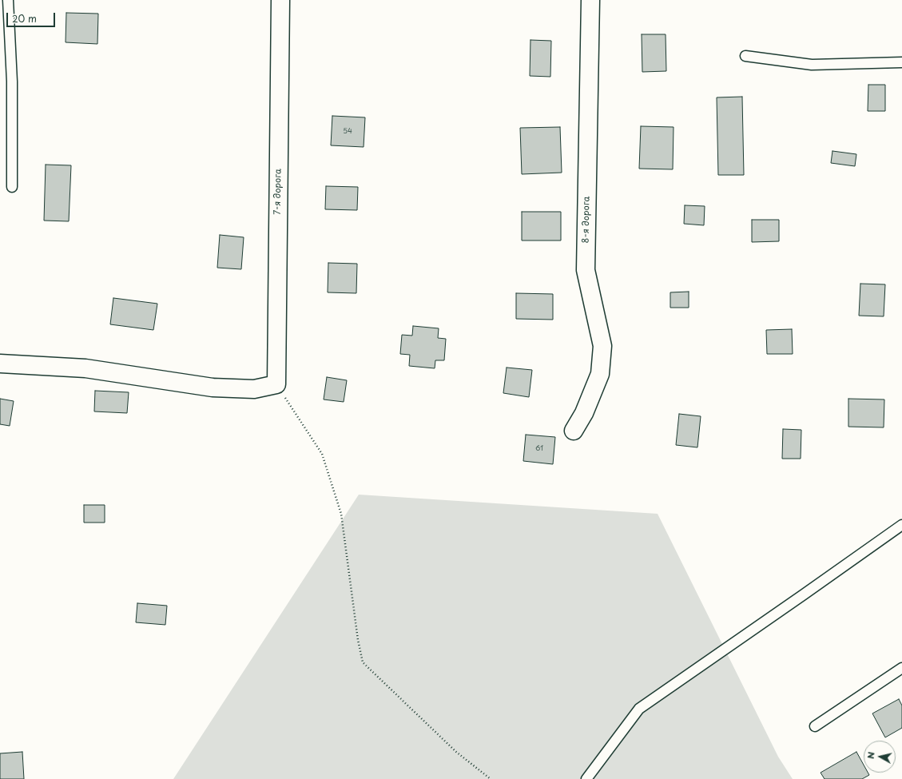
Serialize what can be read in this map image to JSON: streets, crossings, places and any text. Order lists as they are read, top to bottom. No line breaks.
{"streets":{"street":["7-я дорога","8-я дорога"]},"house_numbers":["54","61"],"scale_bar":"20 m","north":"left"}
